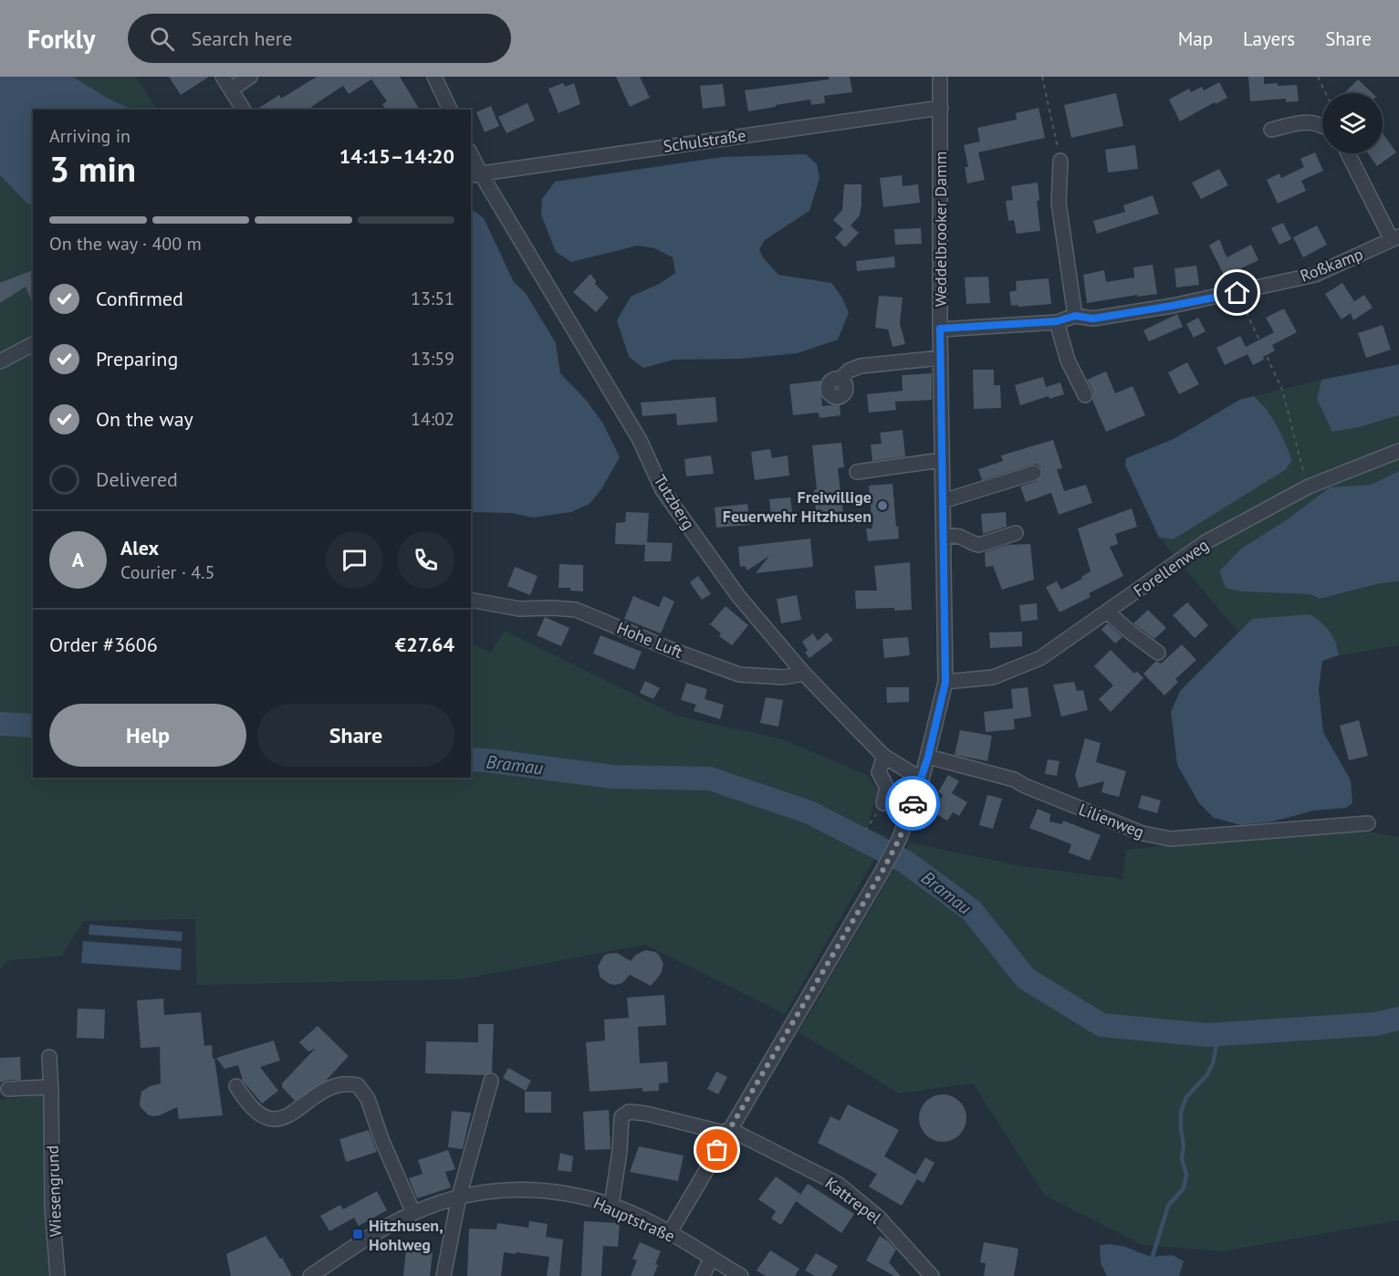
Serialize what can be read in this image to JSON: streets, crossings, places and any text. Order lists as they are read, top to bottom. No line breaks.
{"streets":{"street":["Schulstraße","Weddelbrooker Damm","Roßkamp","Tutzberg","Forellenweg","Hohe Luft","Lilienweg","Wiesengrund","Kattrepel","Hauptstraße"]},"crossings":[["Schulstraße","Weddelbrooker Damm"],["Schulstraße","Tutzberg"],["Weddelbrooker Damm","Roßkamp"],["Weddelbrooker Damm","Tutzberg"],["Weddelbrooker Damm","Forellenweg"],["Weddelbrooker Damm","Lilienweg"],["Weddelbrooker Damm","Kattrepel"],["Weddelbrooker Damm","Hauptstraße"],["Tutzberg","Hohe Luft"],["Kattrepel","Hauptstraße"]],"water":["Bramau"],"places":{"other":["Freiwillige Feuerwehr Hitzhusen"],"transit":["Hitzhusen, Hohlweg"]},"page":{"header":"Forkly","search":"Search here","nav":["Map","Layers","Share"],"heading":["3 min","Arriving in","14:15–14:20"],"panel":["Alex","Courier · 4.5","Order #3606","€27.64"],"bar":"On the way · 400 m","list":[["Confirmed","13:51"],["Preparing","13:59"],["On the way","14:02"],"Delivered"],"round":"A","buttons":["Help","Share"]}}
